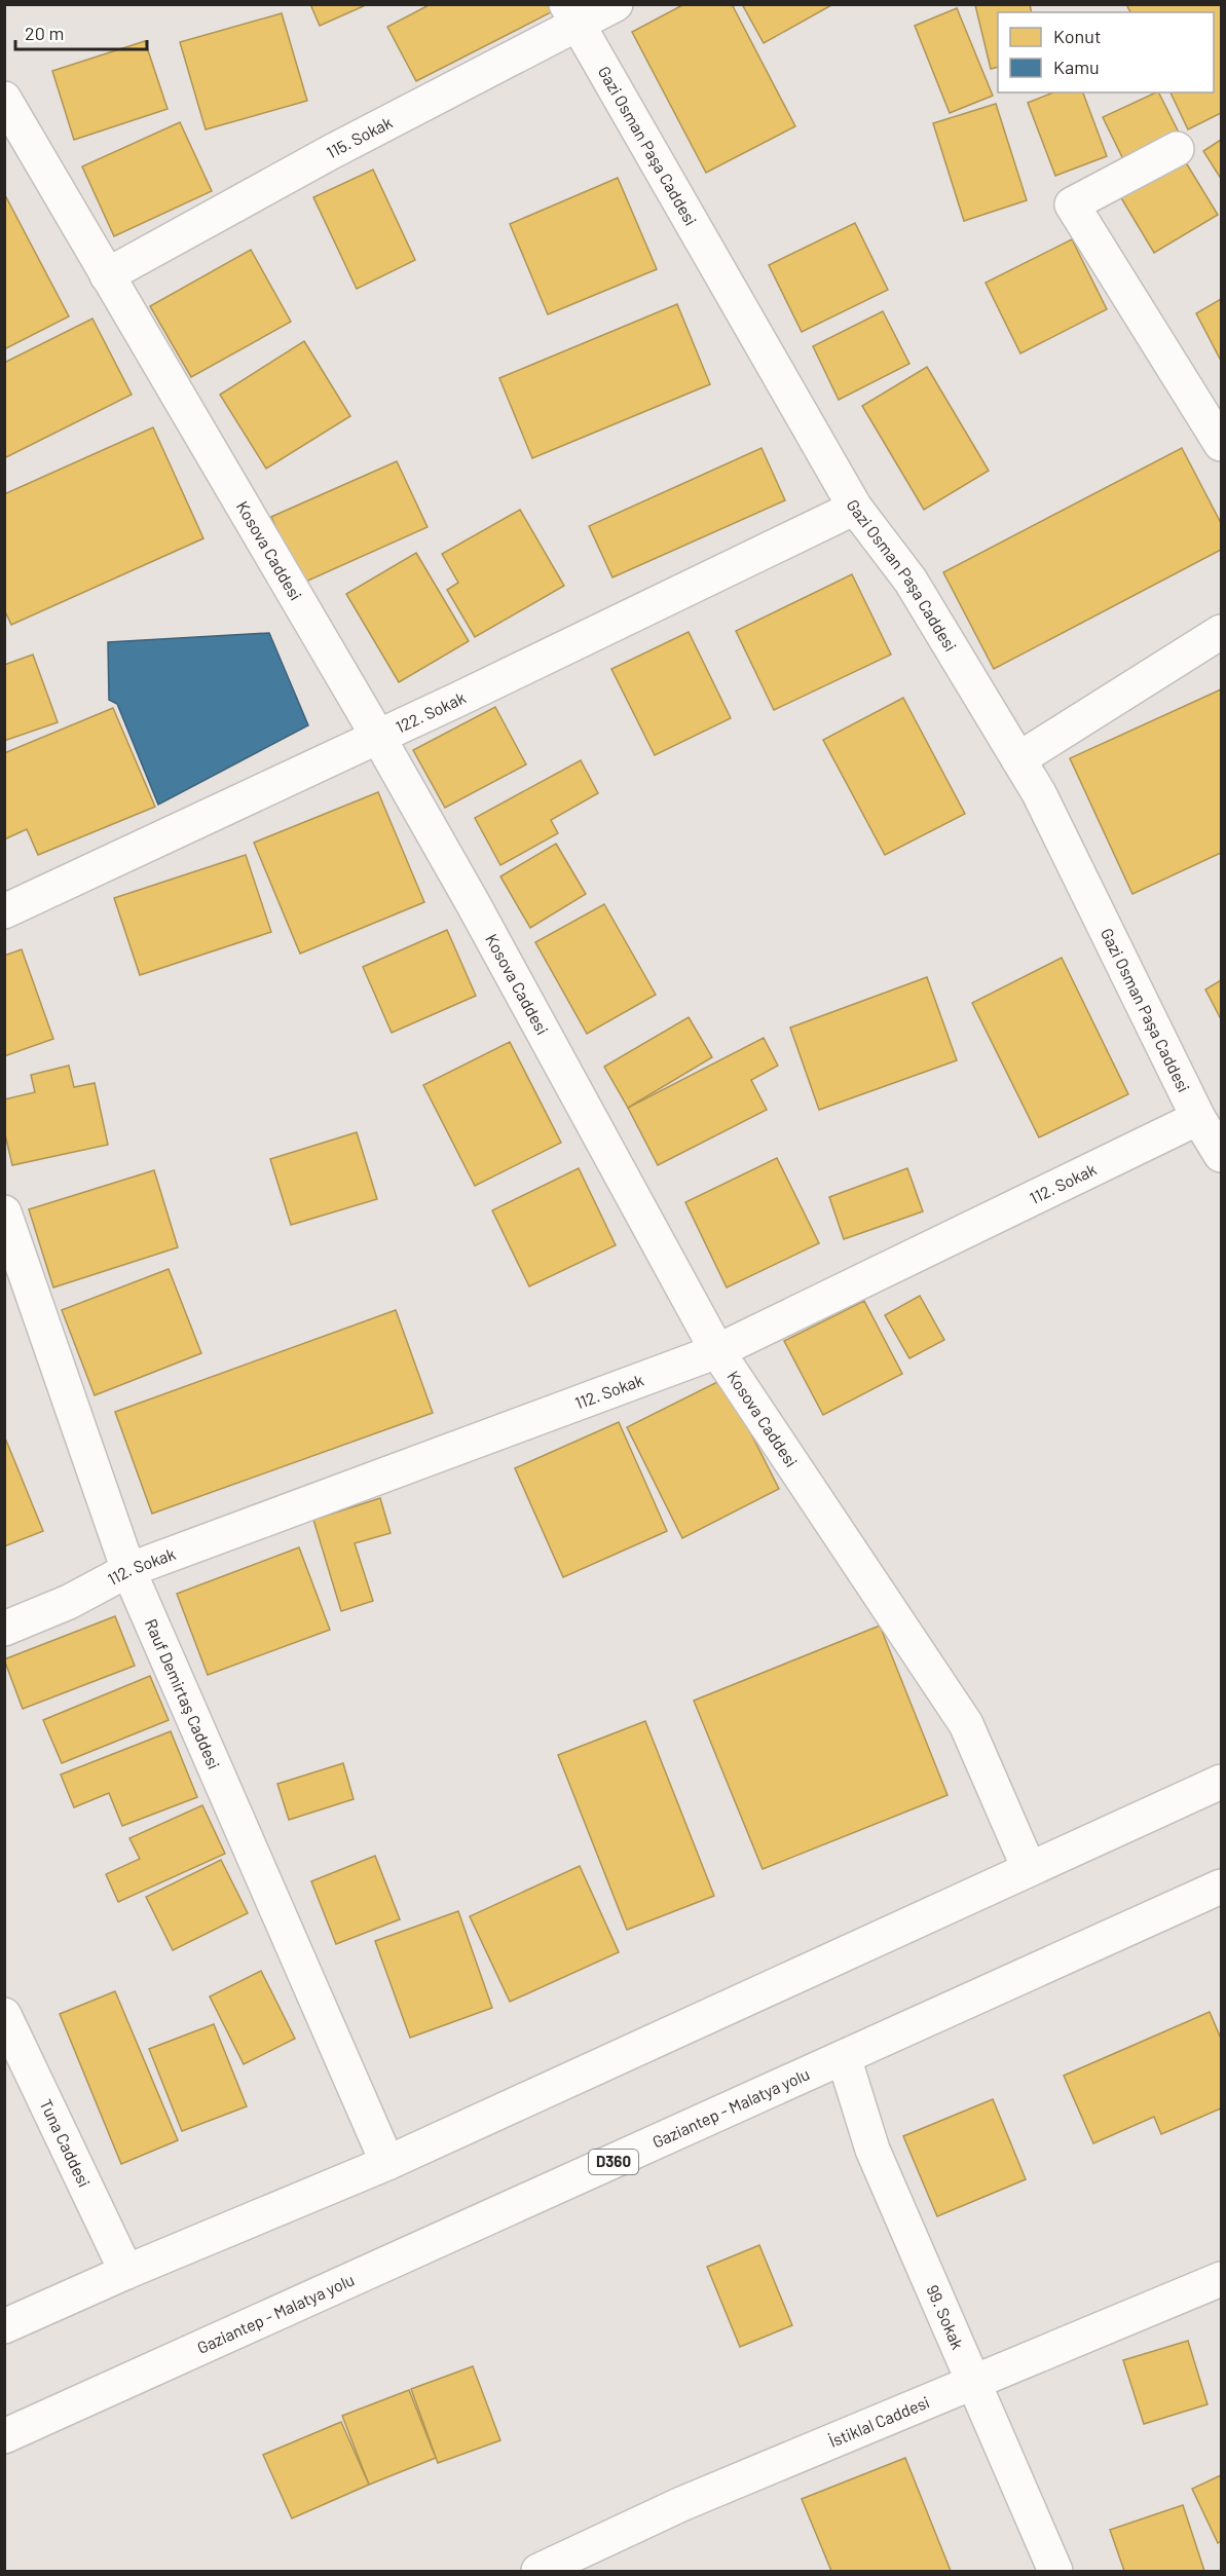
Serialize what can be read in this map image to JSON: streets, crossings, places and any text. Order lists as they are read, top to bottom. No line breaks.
{"streets":{"main road":["115. Sokak","Gazi Osman Paşa Caddesi","Kosova Caddesi","122. Sokak","112. Sokak","Rauf Demirtaş Caddesi","Gaziantep - Malatya yolu","Tuna Caddesi","D360","99. Sokak","İstiklal Caddesi"]},"crossings":[["115. Sokak","Gazi Osman Paşa Caddesi"],["115. Sokak","Kosova Caddesi"],["Gazi Osman Paşa Caddesi","122. Sokak"],["Gazi Osman Paşa Caddesi","112. Sokak"],["Kosova Caddesi","122. Sokak"],["Kosova Caddesi","112. Sokak"],["112. Sokak","Rauf Demirtaş Caddesi"],["Gaziantep - Malatya yolu","99. Sokak"],["99. Sokak","İstiklal Caddesi"]],"legend":["Konut","Kamu"],"scale_bar":"20 m"}
